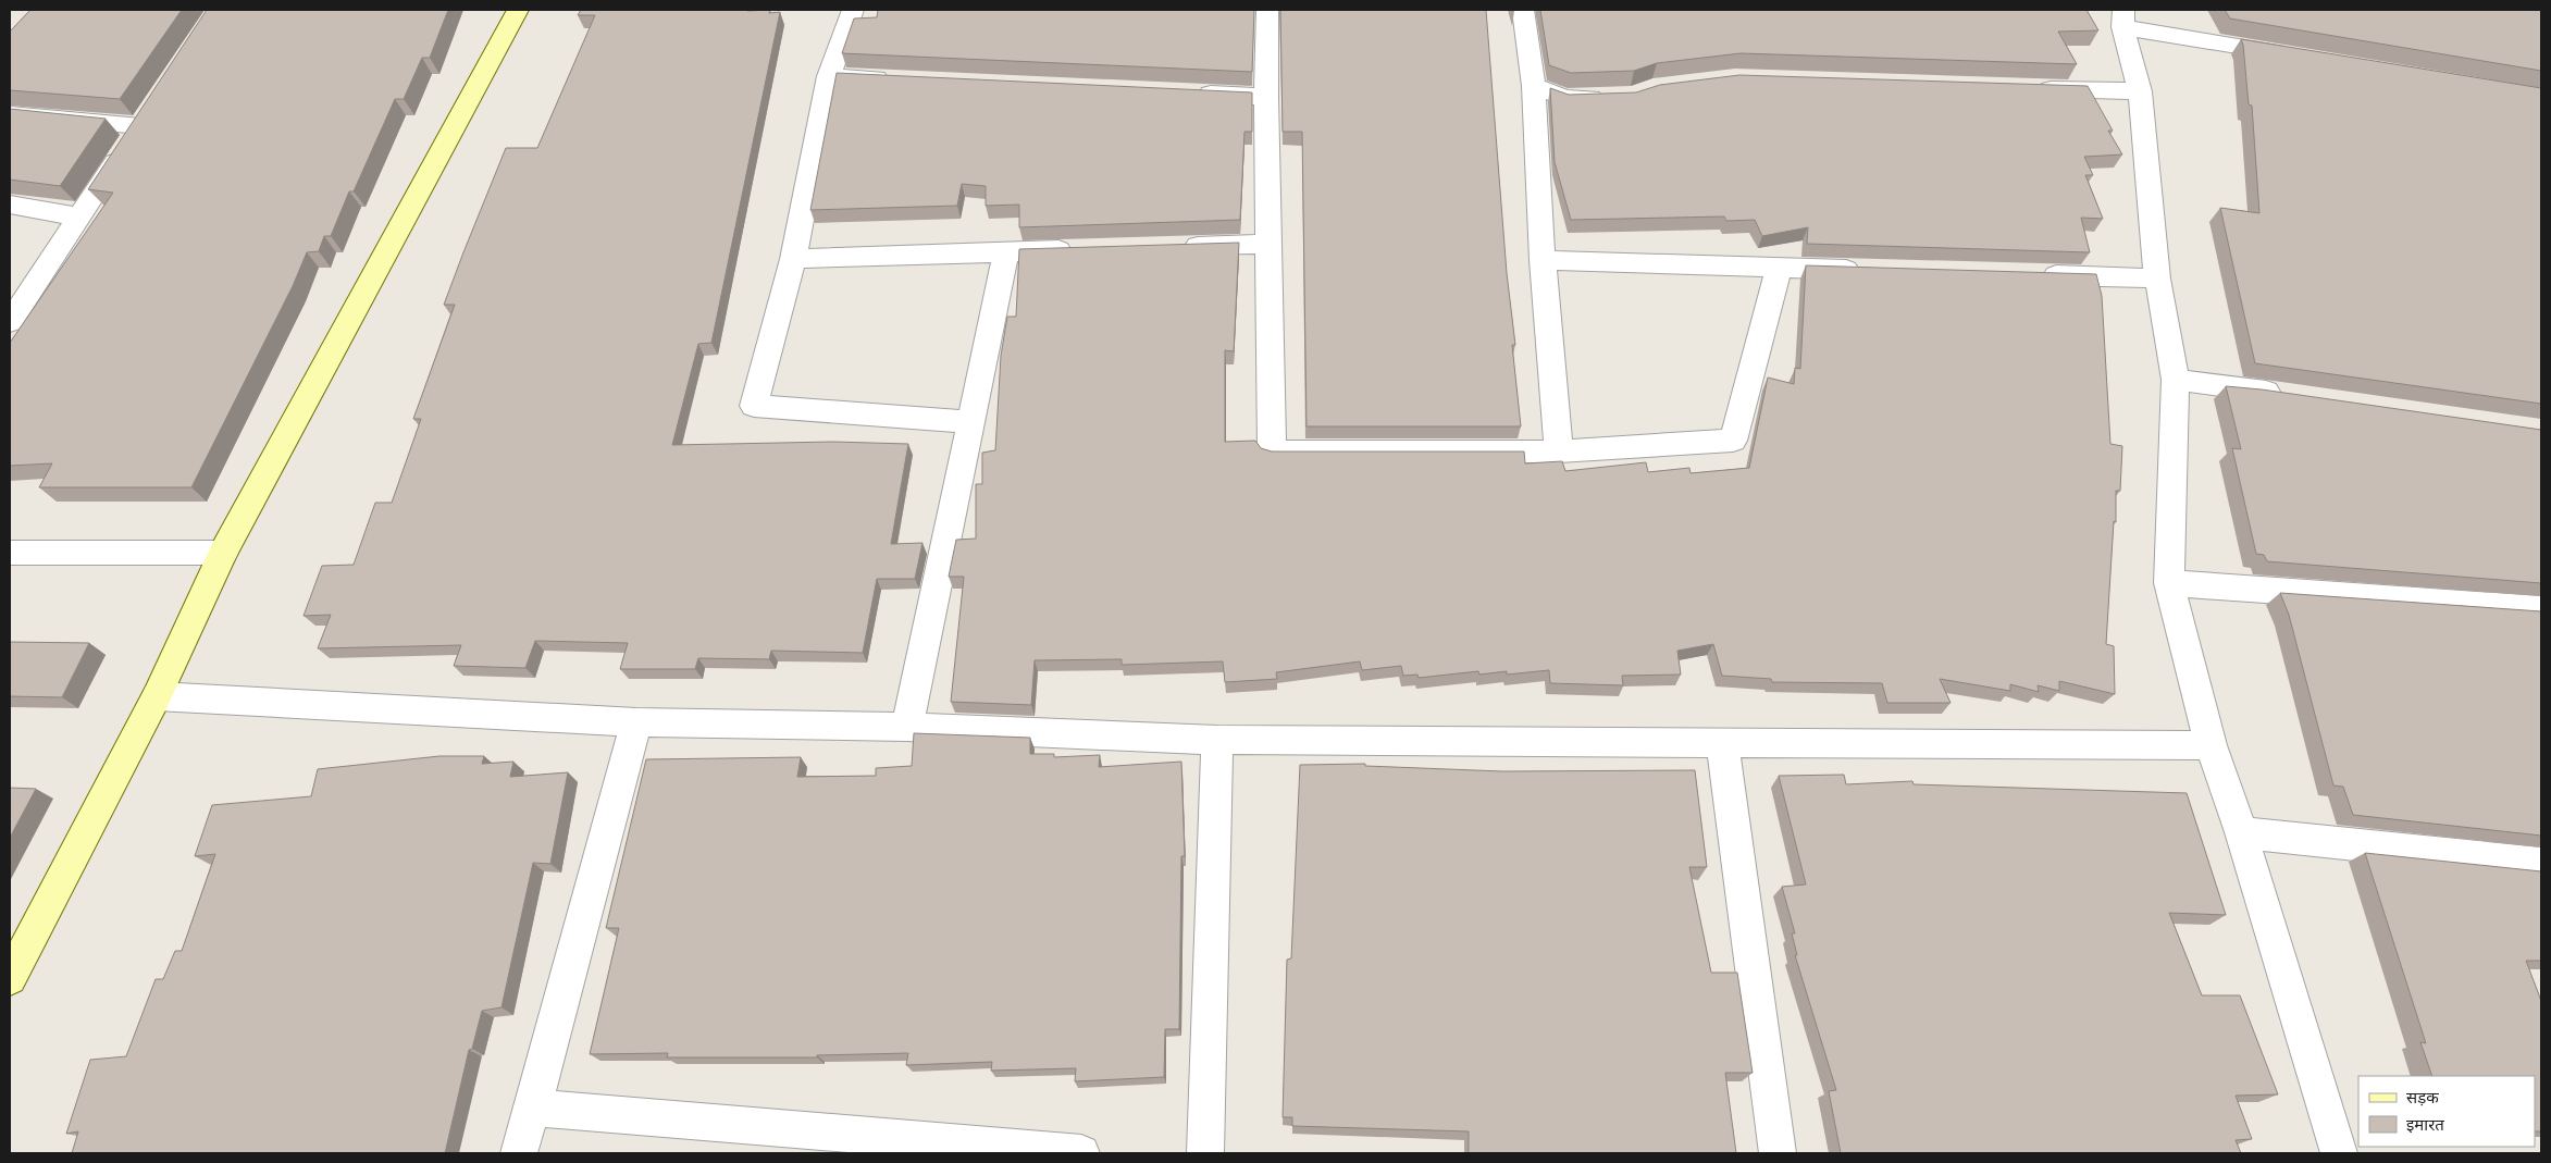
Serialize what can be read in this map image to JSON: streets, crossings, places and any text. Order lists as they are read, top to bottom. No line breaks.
{"legend":["सड़क","इमारत"]}
